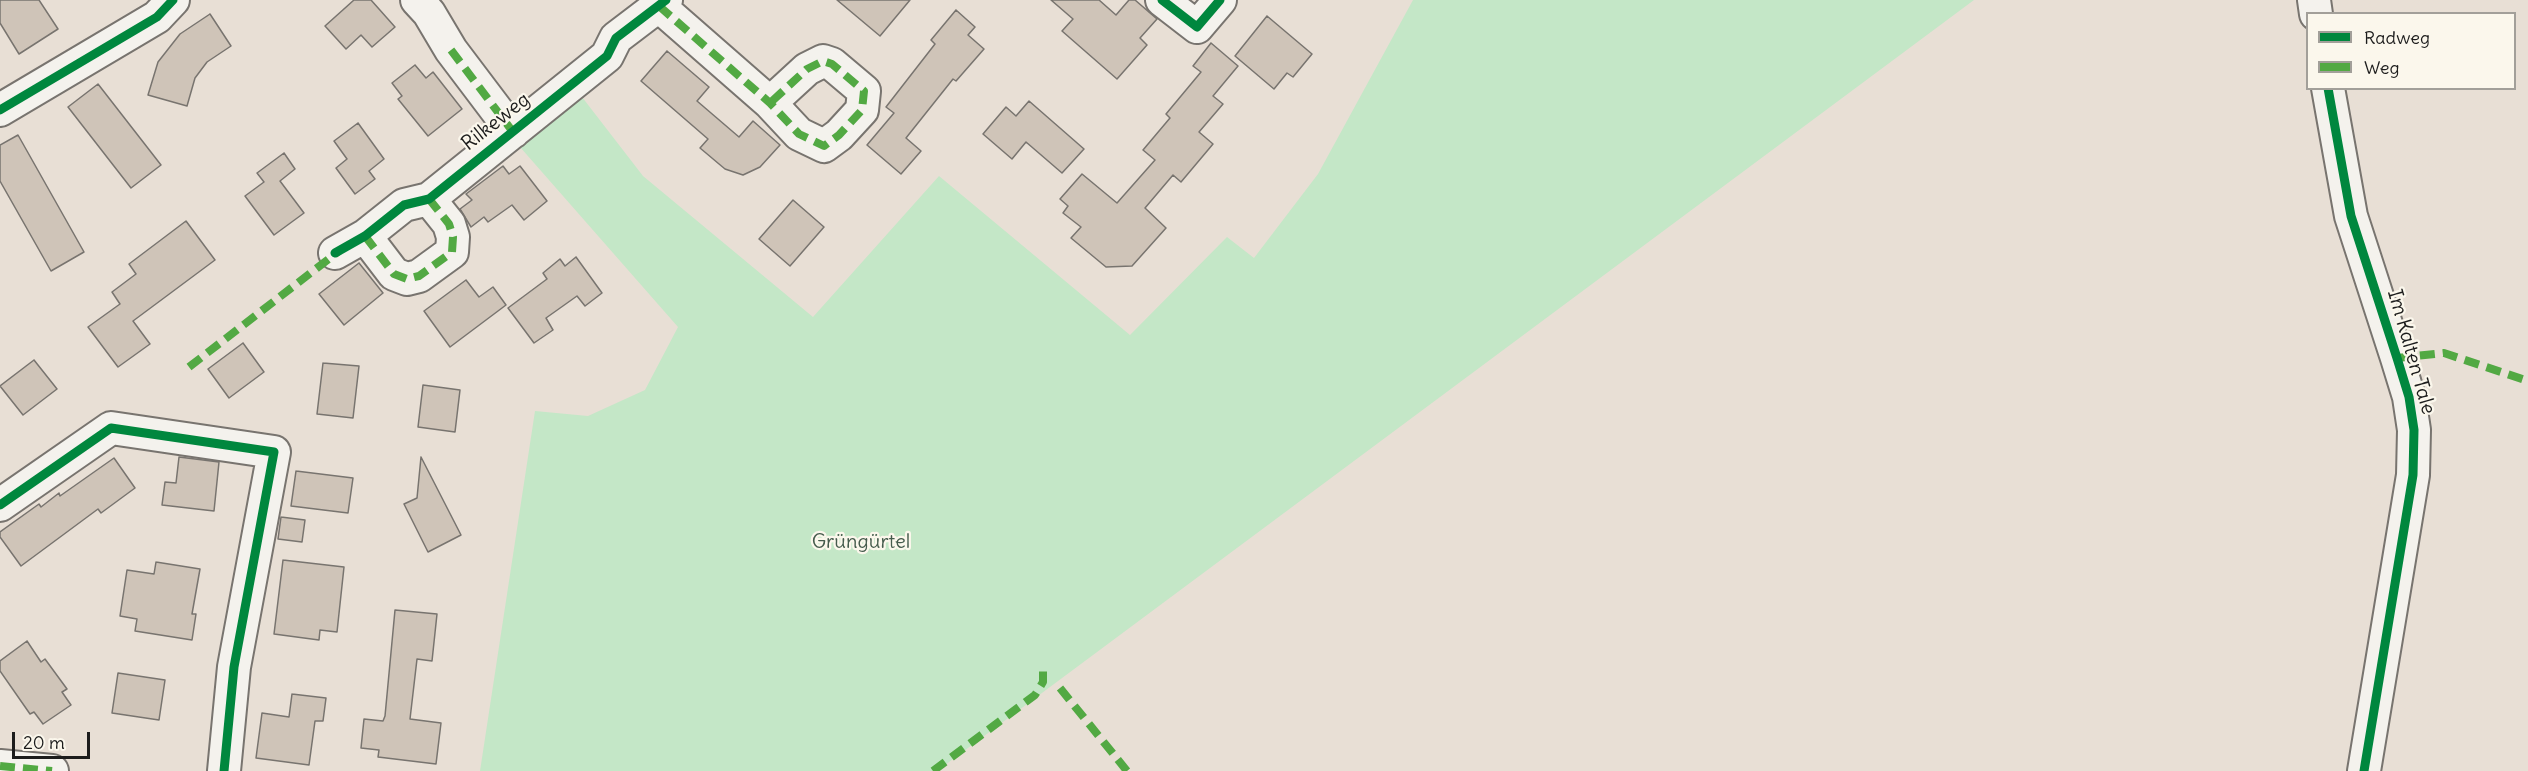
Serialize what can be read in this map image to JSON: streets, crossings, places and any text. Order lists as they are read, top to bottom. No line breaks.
{"streets":{"street":["Rilkeweg","Im Kalten Tale"]},"parks":["Grüngürtel"],"legend":["Radweg","Weg"],"scale_bar":"20 m"}
